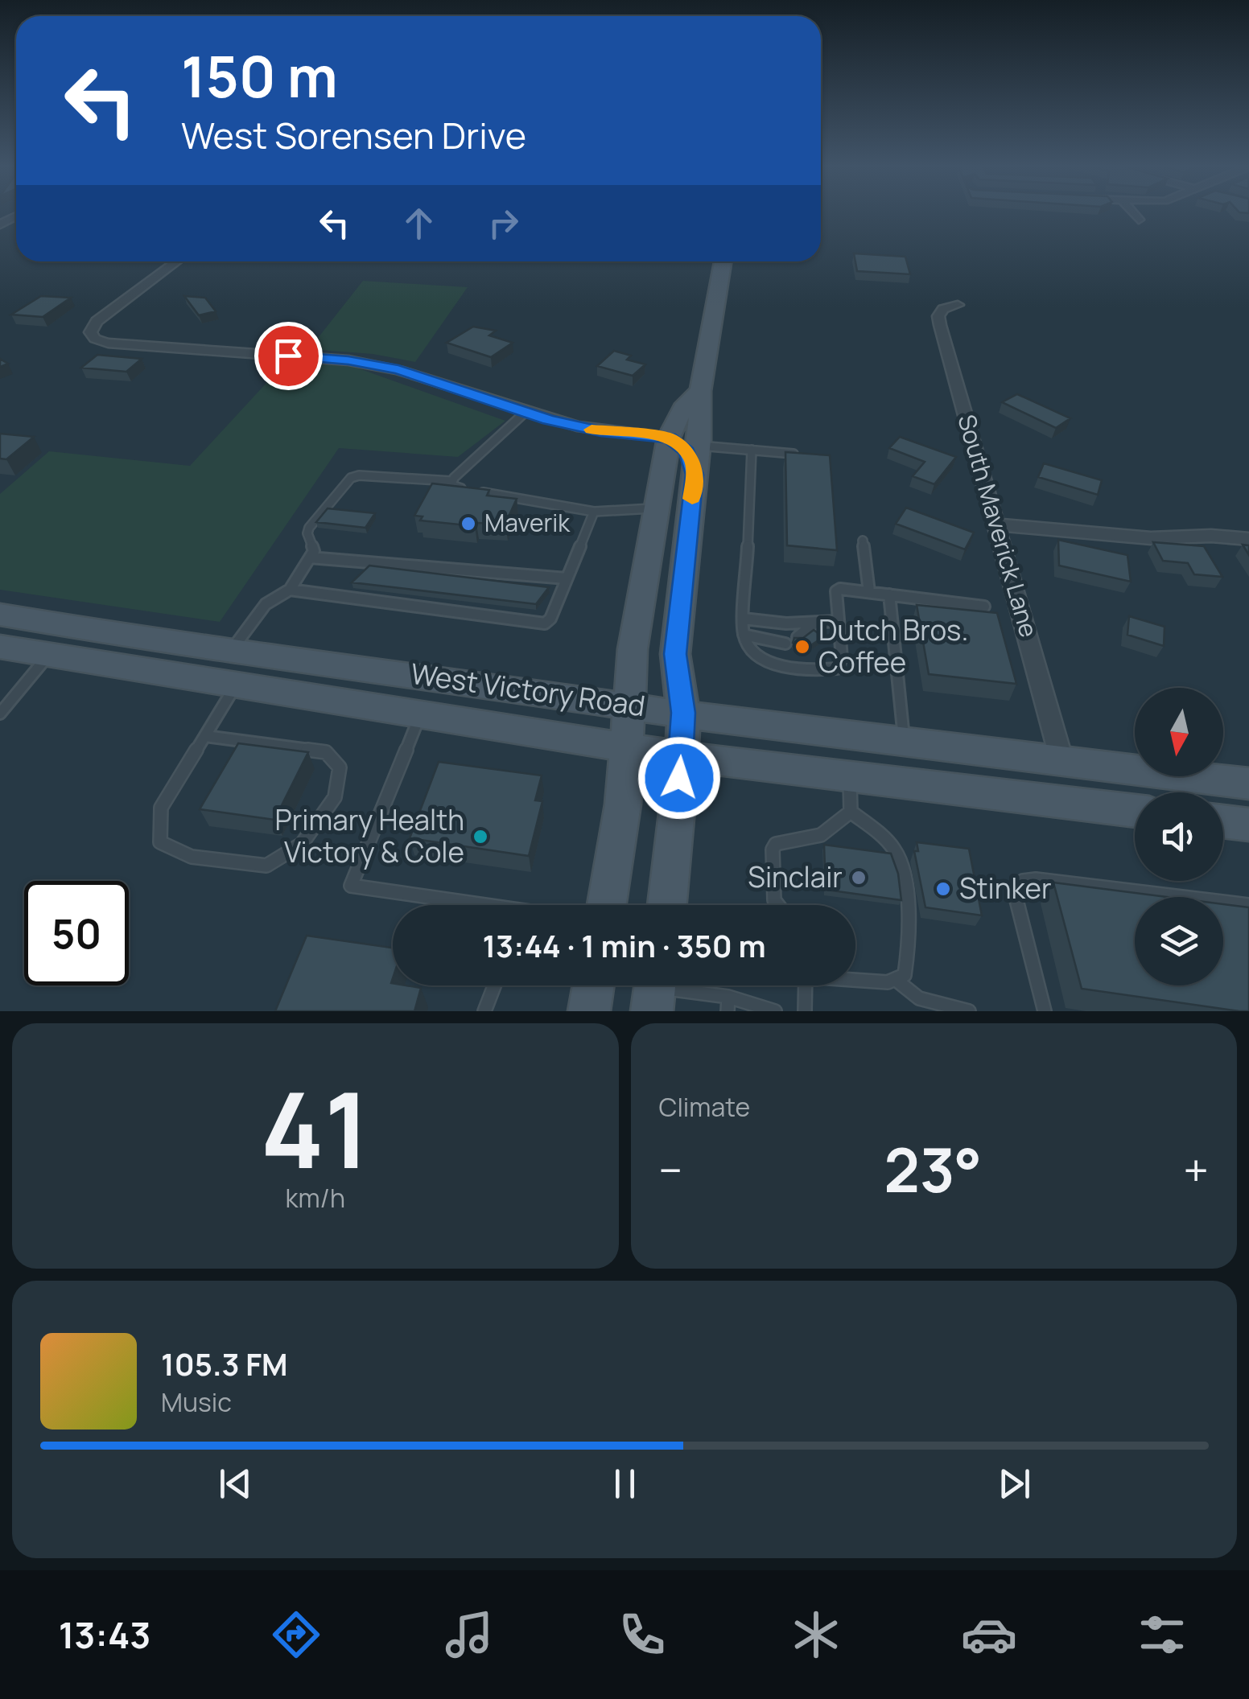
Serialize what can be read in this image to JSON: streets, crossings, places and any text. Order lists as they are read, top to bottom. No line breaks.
{"streets":{"main road":["West Victory Road"],"street":["South Maverick Lane"]},"crossings":[["South Maverick Lane","West Victory Road"]],"places":["Maverik","Dutch Bros. Coffee","Primary Health Victory & Cole","Sinclair","Stinker"],"north":"bottom","page":{"turn":["150 m","West Sorensen Drive"],"limit":"50","trip":"13:44 · 1 min · 350 m","tile":[["41","km/h"],"Climate"],"heat":["−","23°","+"],"song":["105.3 FM","Music"],"tabs":"13:43"}}
